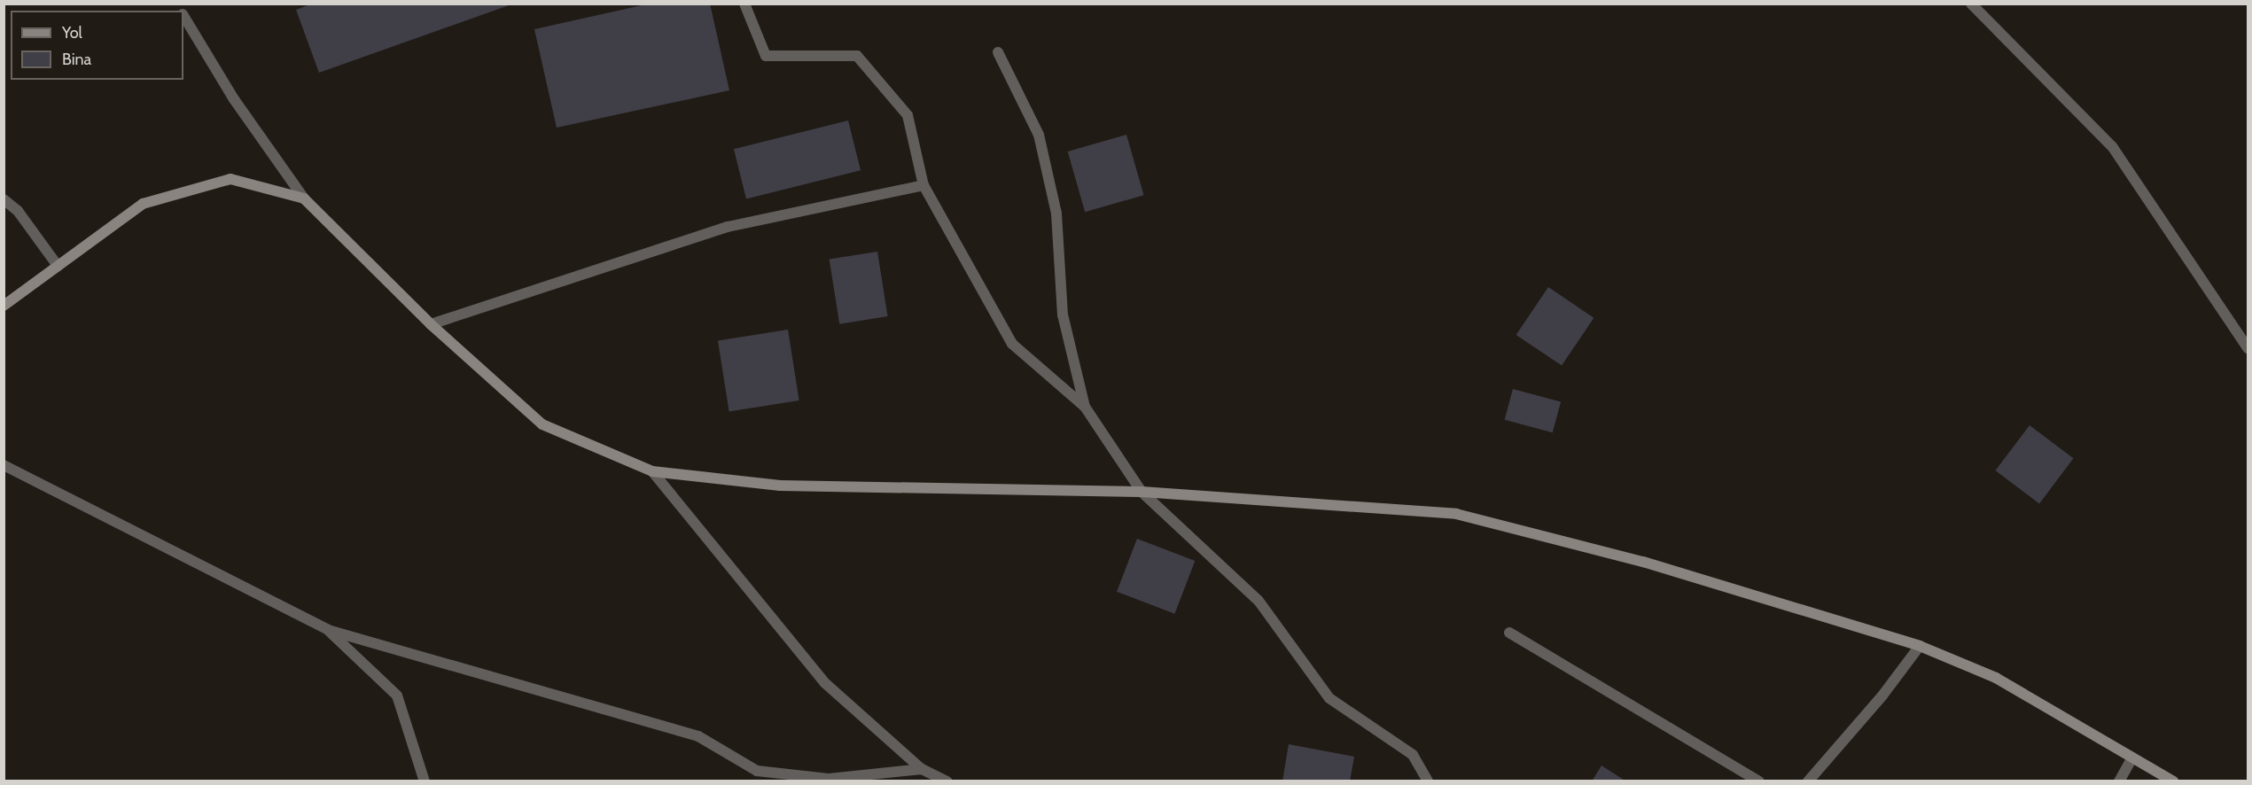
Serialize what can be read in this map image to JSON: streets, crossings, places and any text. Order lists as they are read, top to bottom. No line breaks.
{"legend":["Yol","Bina"]}
